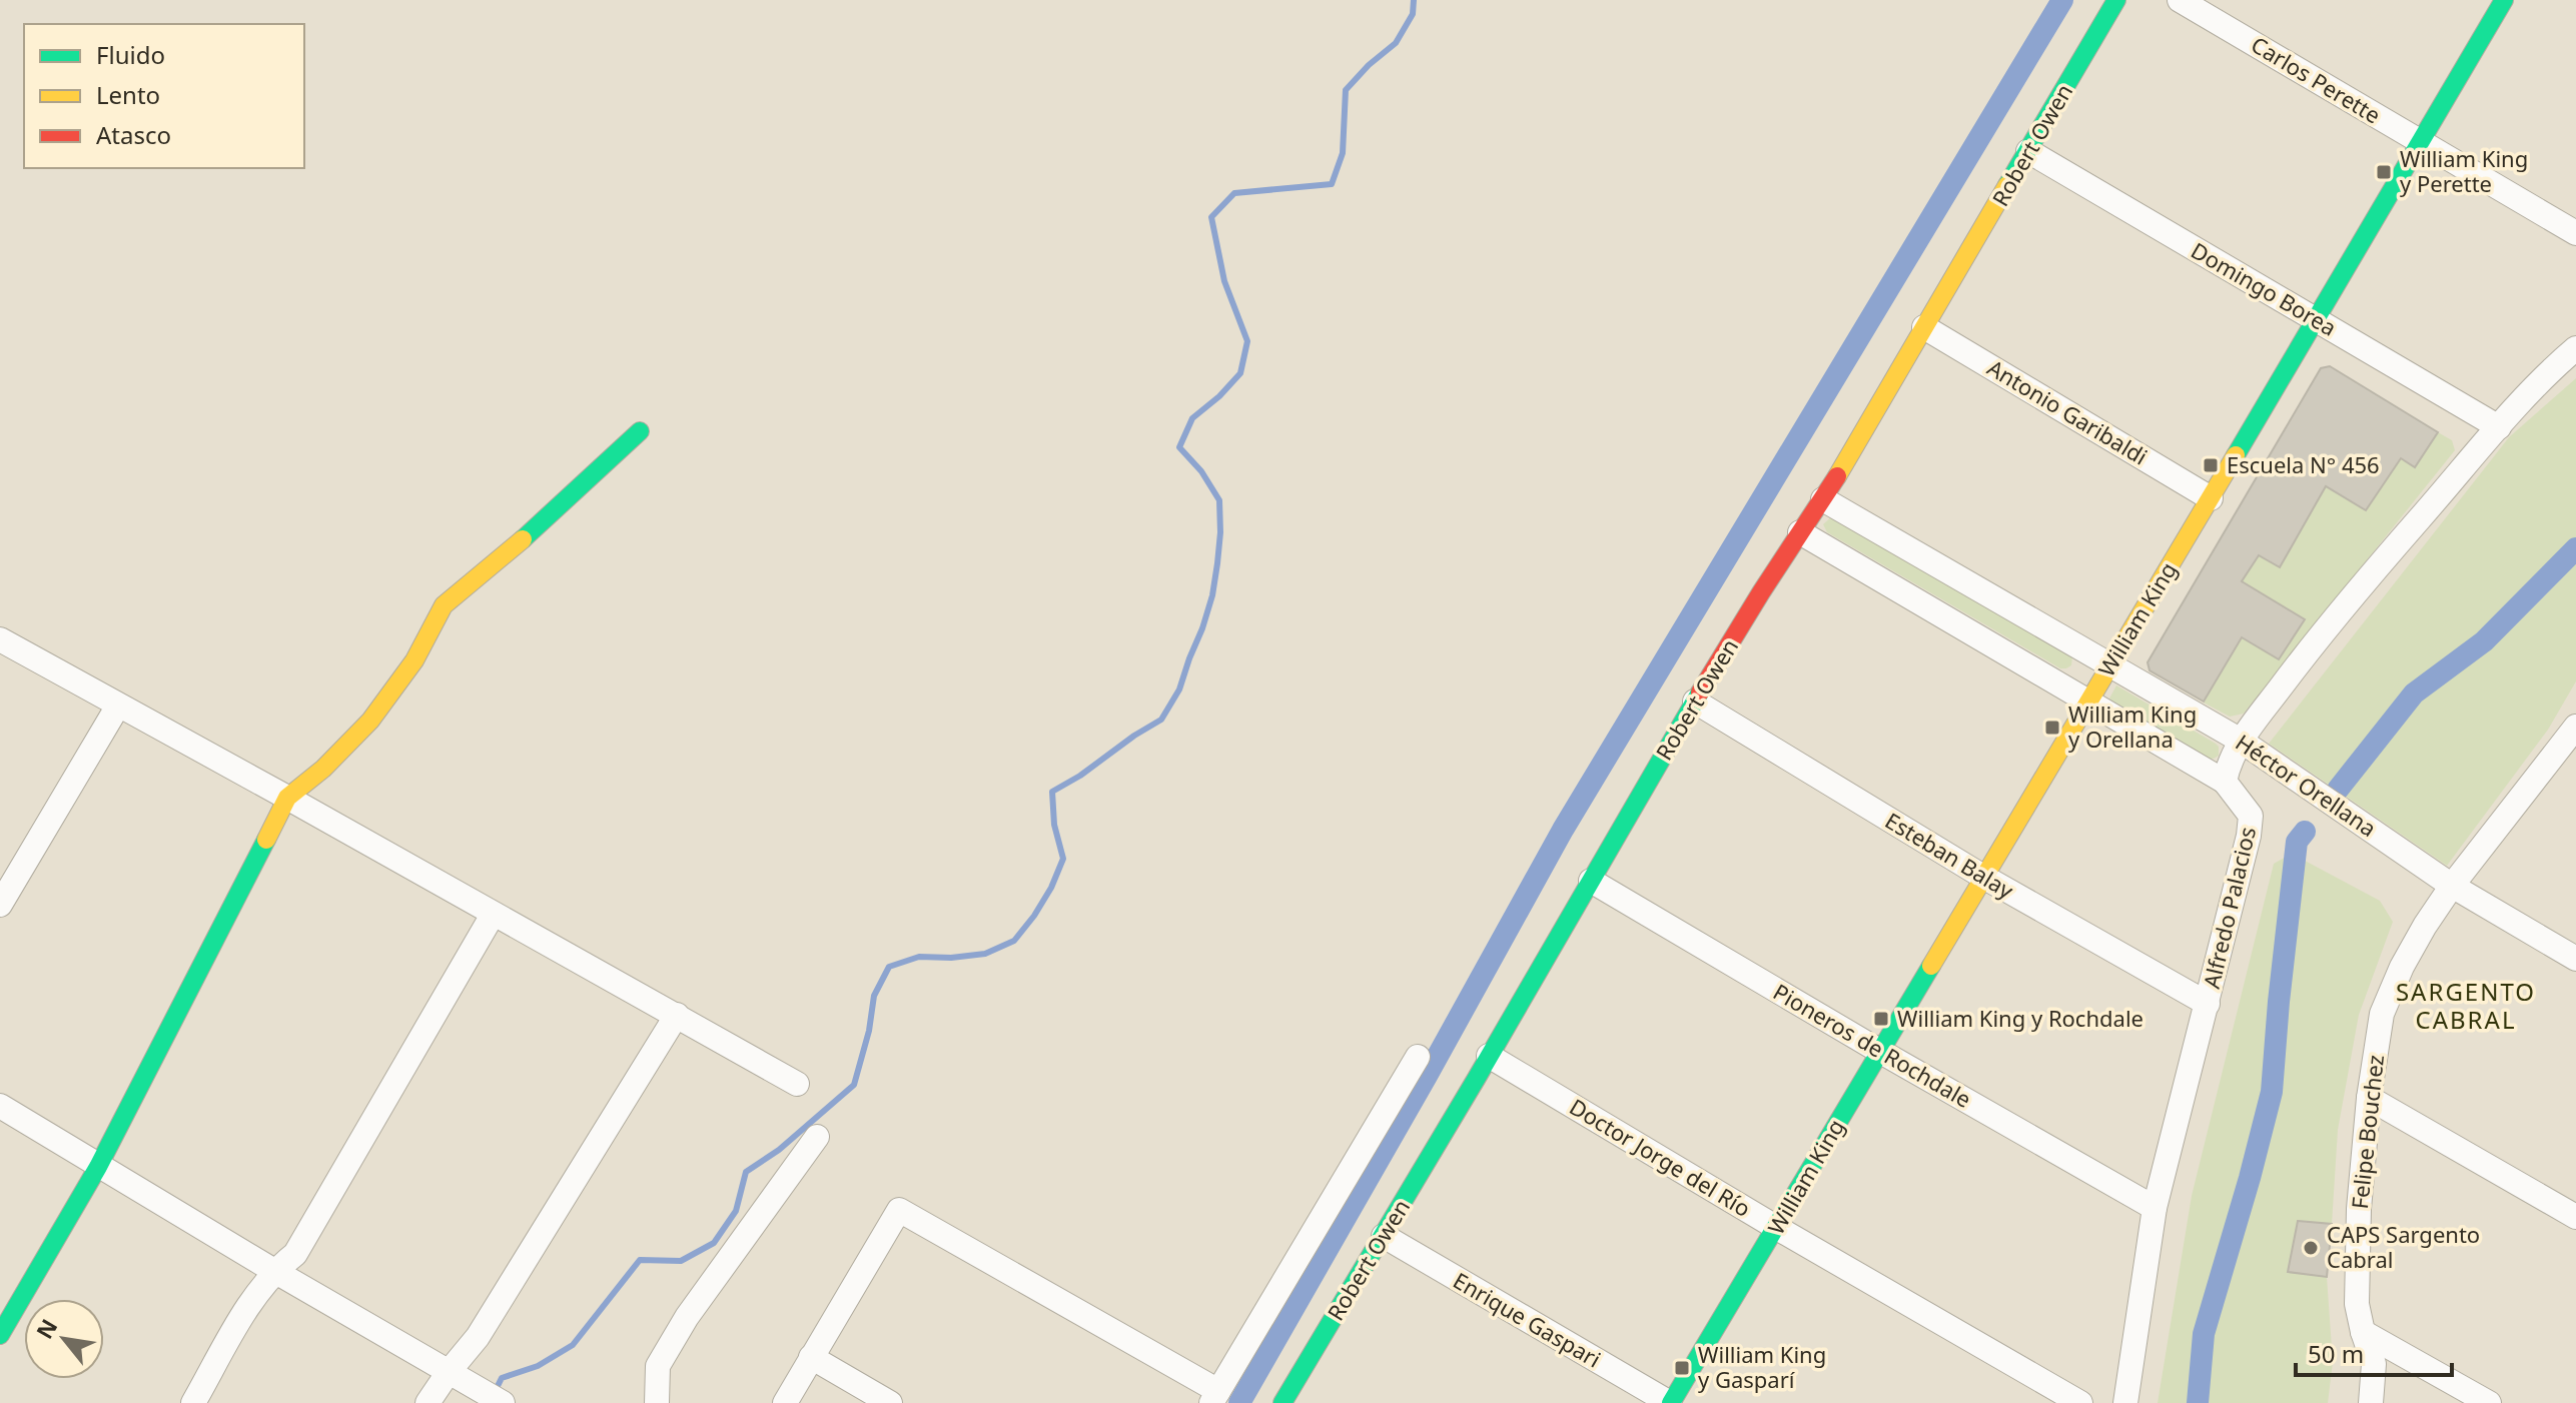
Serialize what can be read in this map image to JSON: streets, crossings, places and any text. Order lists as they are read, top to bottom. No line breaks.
{"streets":{"street":["Carlos Perette","Robert Owen","Domingo Borea","Antonio Garibaldi","William King","Héctor Orellana","Esteban Balay","Alfredo Palacios","Pioneros de Rochdale","Felipe Bouchez","Doctor Jorge del Río","Enrique Gaspari"]},"crossings":[["Carlos Perette","William King"],["Robert Owen","Domingo Borea"],["Robert Owen","Antonio Garibaldi"],["Robert Owen","Héctor Orellana"],["Robert Owen","Esteban Balay"],["Robert Owen","Pioneros de Rochdale"],["Robert Owen","Doctor Jorge del Río"],["Robert Owen","Enrique Gaspari"],["Domingo Borea","William King"],["Antonio Garibaldi","William King"],["William King","Héctor Orellana"],["William King","Esteban Balay"],["William King","Pioneros de Rochdale"],["William King","Doctor Jorge del Río"],["William King","Enrique Gaspari"],["Héctor Orellana","Alfredo Palacios"],["Héctor Orellana","Felipe Bouchez"],["Esteban Balay","Alfredo Palacios"],["Alfredo Palacios","Pioneros de Rochdale"]],"districts":["SARGENTO CABRAL"],"places":{"transit":["William King y Perette","Escuela N° 456","William King y Orellana","William King y Rochdale","William King y Gasparí"],"other":["CAPS Sargento Cabral"]},"legend":["Fluido","Lento","Atasco"],"scale_bar":"50 m","north":"top left"}
